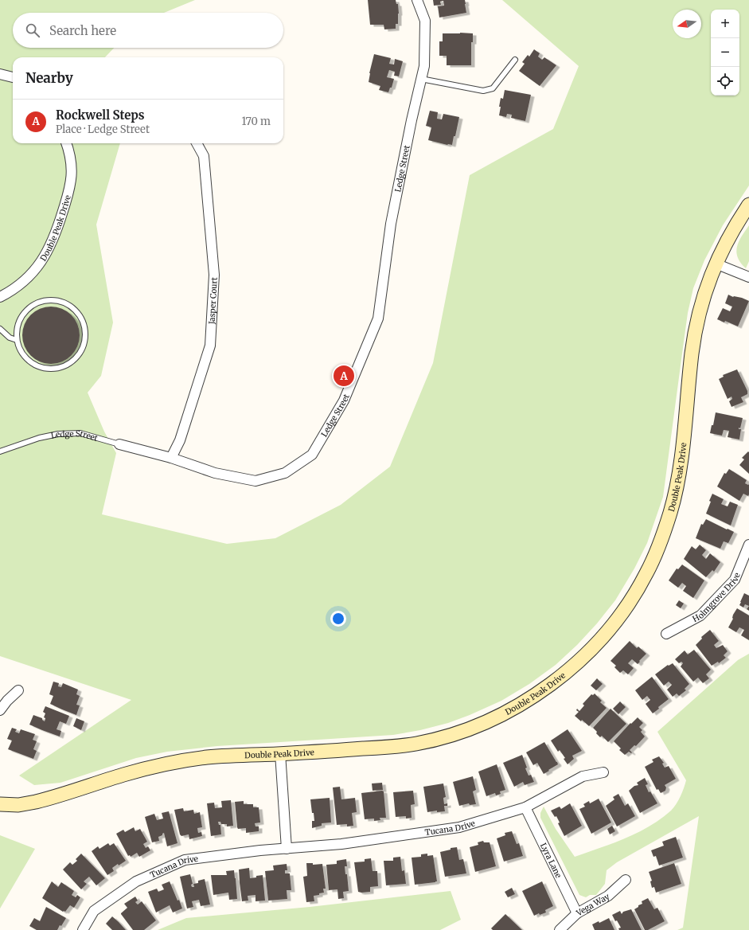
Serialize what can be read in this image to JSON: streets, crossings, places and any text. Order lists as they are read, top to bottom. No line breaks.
{"streets":{"street":["Ledge Street","Double Peak Drive","Jasper Court","Holmgrove Drive","Tucana Drive","Lyra Lane","Vega Way"]},"crossings":[["Ledge Street","Jasper Court"],["Tucana Drive","Lyra Lane"],["Lyra Lane","Vega Way"]],"north":"left","page":{"map_buttons":["+","−"],"search":"Search here","heading":"Nearby","list":[{"mark":"A","name":"Rockwell Steps","note":"Place · Ledge Street","value":"170 m"}],"pins":"A"}}
